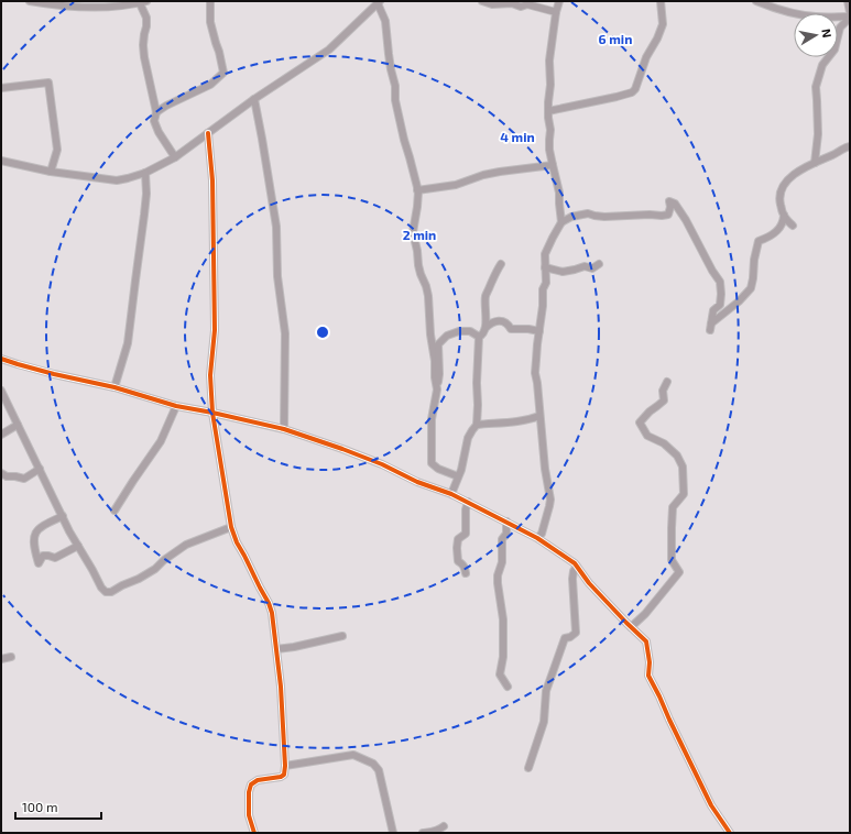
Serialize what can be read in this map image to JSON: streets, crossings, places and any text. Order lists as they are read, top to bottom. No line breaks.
{"scale_bar":"100 m","north":"right","rings":["6 min","4 min","2 min"]}
